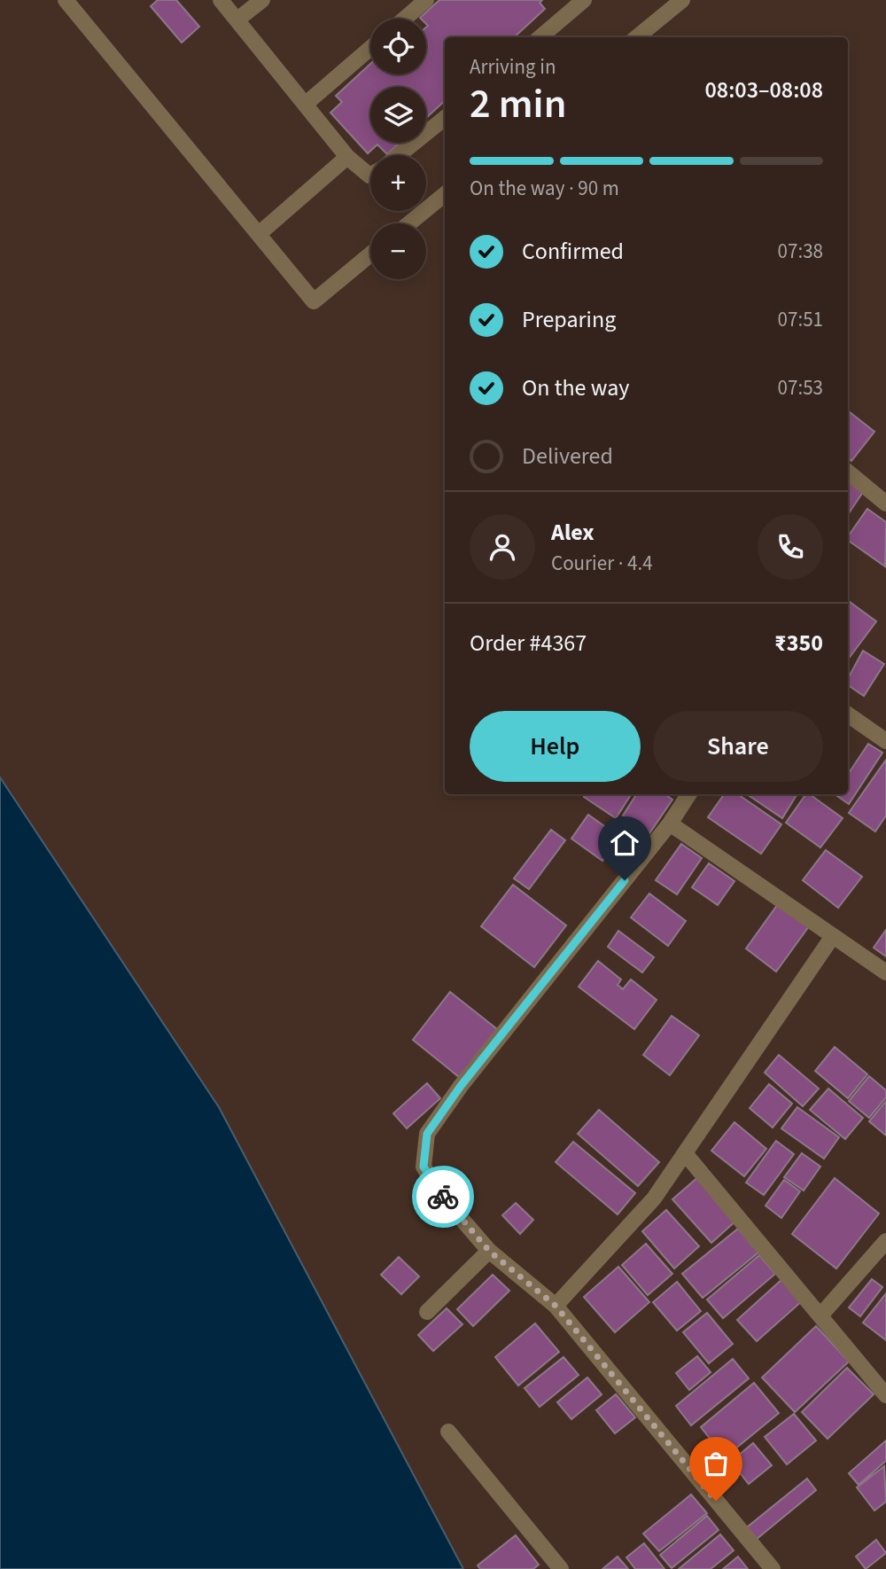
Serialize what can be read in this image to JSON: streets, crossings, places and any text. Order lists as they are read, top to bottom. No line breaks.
{"page":{"map_buttons":["+","−"],"heading":["2 min","Arriving in","08:03–08:08"],"panel":["Alex","Courier · 4.4","Order #4367","₹350"],"bar":"On the way · 90 m","list":[["Confirmed","07:38"],["Preparing","07:51"],["On the way","07:53"],"Delivered"],"buttons":["Help","Share"]}}
